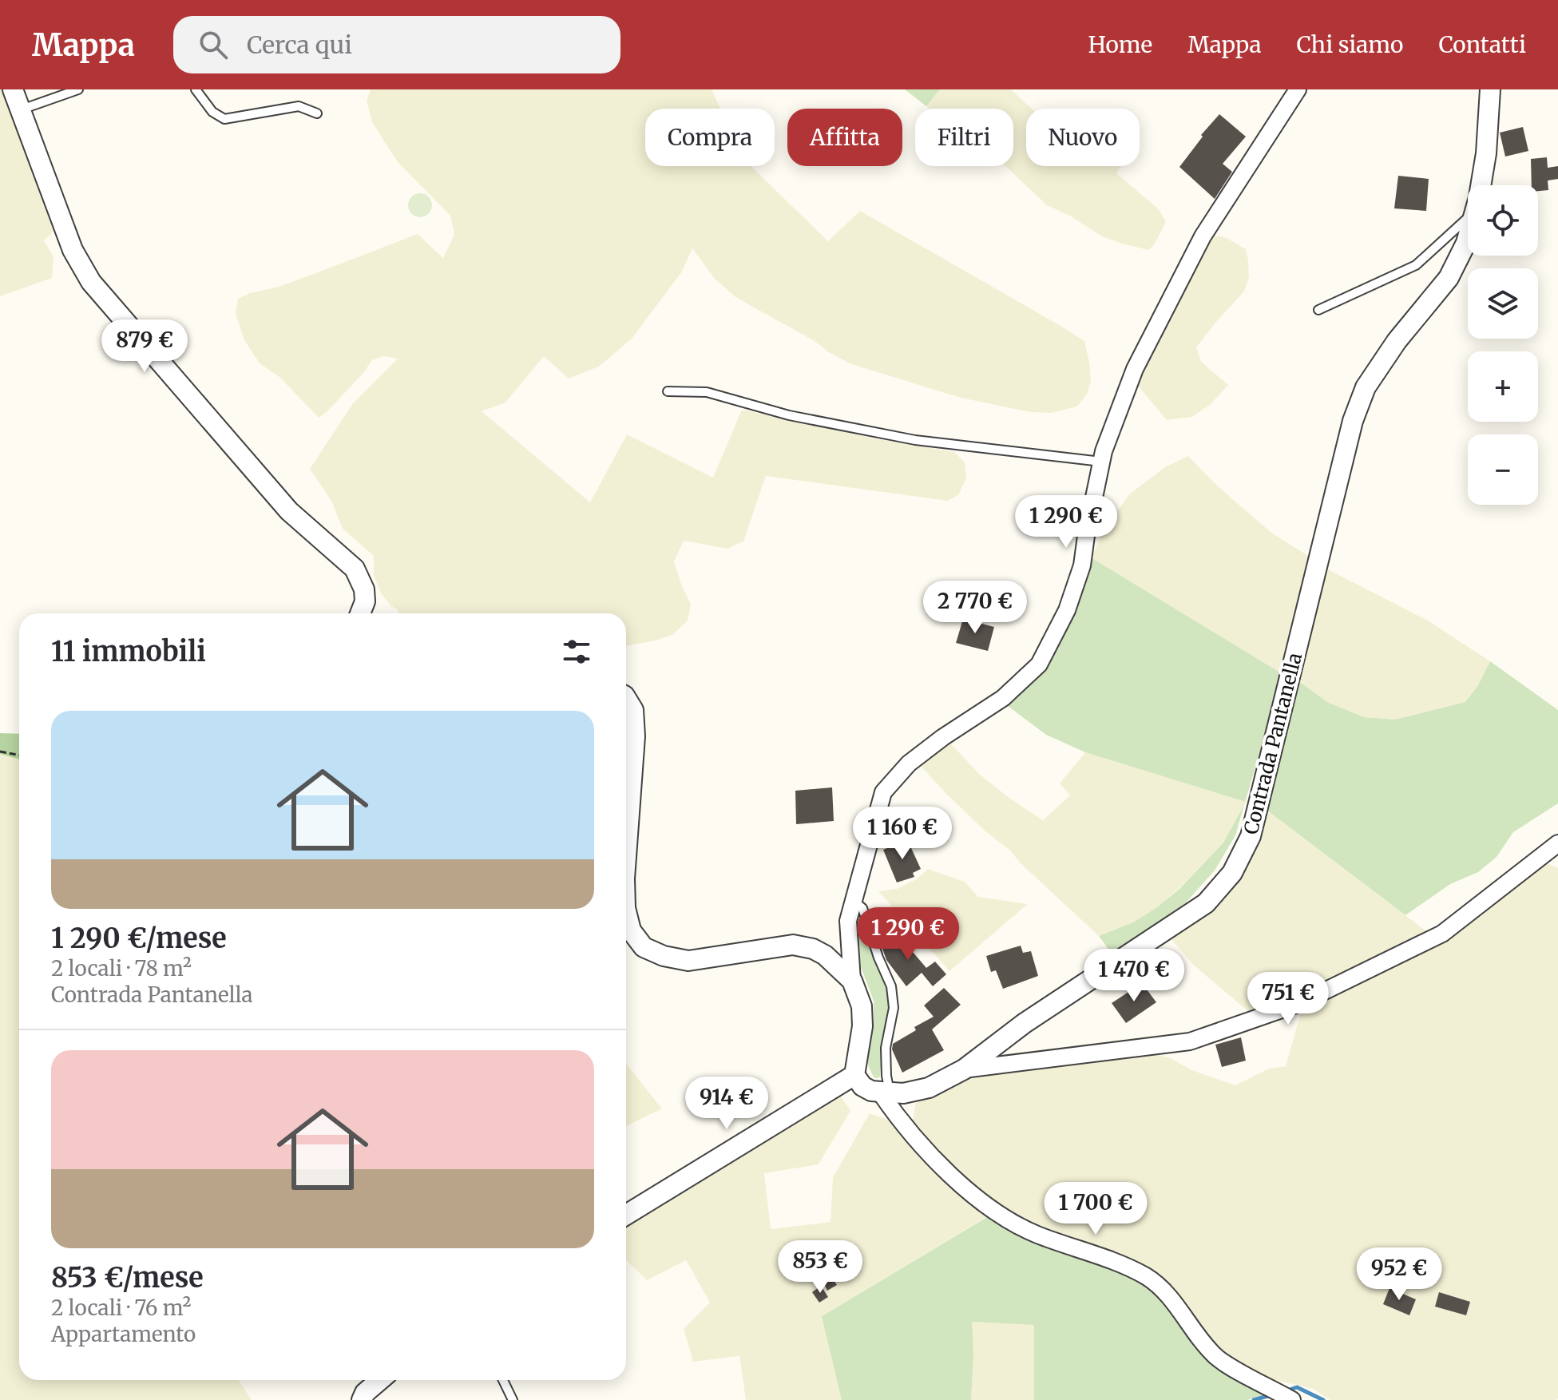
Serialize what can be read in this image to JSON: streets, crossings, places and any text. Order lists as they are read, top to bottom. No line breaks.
{"streets":{"street":["Contrada Pantanella"]},"page":{"header":"Mappa","search":"Cerca qui","nav":["Home","Mappa","Chi siamo","Contatti"],"chip":["Compra","Affitta","Filtri","Nuovo"],"map_buttons":["+","−"],"price":["879 €","1 290 €","2 770 €","1 160 €","1 290 €","1 470 €","751 €","914 €","1 700 €","853 €","952 €"],"heading":"11 immobili","list":[{"name":"1 290 €/mese","note":"2 locali · 78 m² · Contrada Pantanella"},{"name":"853 €/mese","note":"2 locali · 76 m² · Appartamento"}]}}
